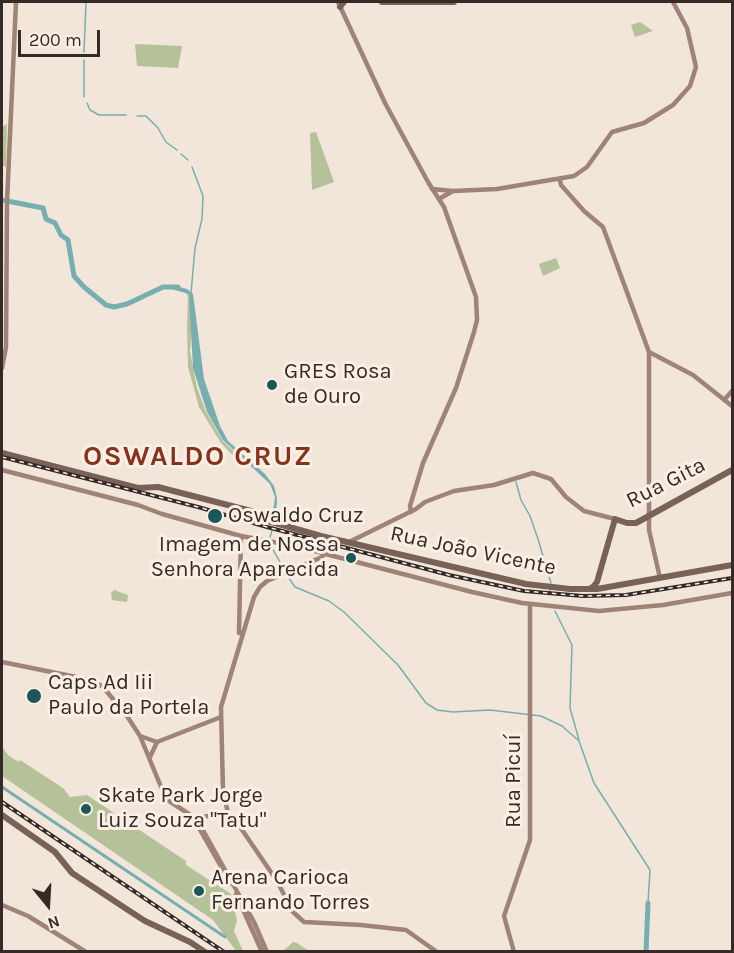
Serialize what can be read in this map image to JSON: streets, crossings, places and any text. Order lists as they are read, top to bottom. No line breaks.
{"streets":{"main road":["Rua Gita","Rua João Vicente","Rua Picuí"]},"districts":["OSWALDO CRUZ"],"places":["GRES Rosa de Ouro","Oswaldo Cruz","Imagem de Nossa Senhora Aparecida","Caps Ad Iii Paulo da Portela","Skate Park Jorge Luiz Souza \"Tatu\"","Arena Carioca Fernando Torres"],"scale_bar":"200 m","north":"bottom"}
